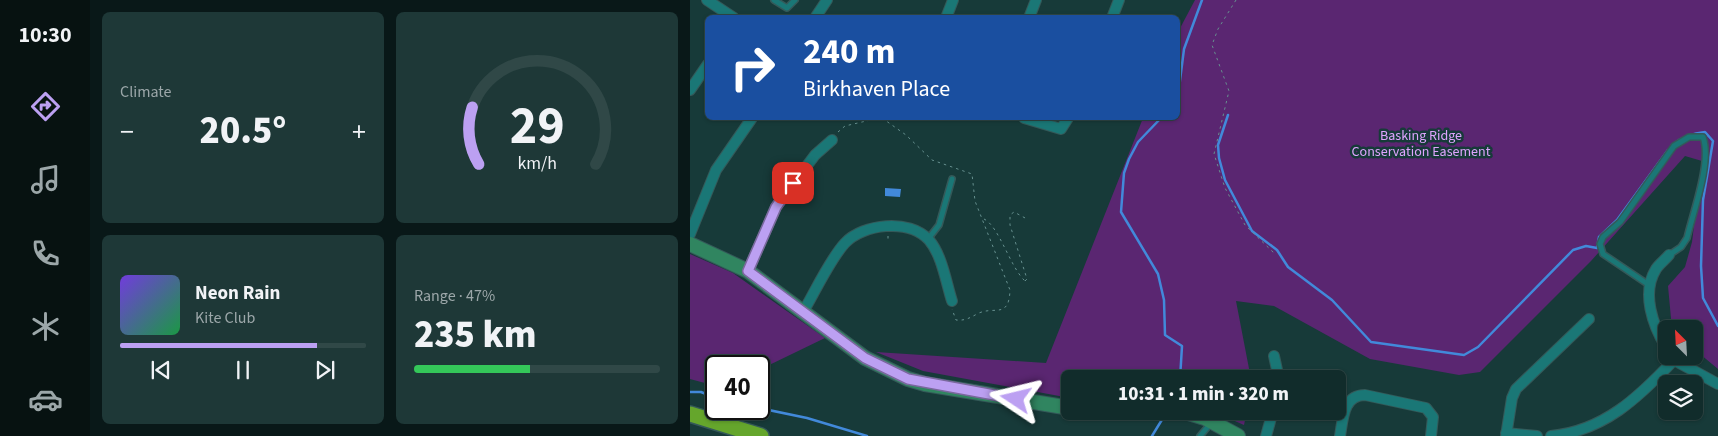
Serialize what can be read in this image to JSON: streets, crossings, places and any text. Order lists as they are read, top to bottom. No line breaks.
{"parks":["Basking Ridge Conservation Easement"],"north":"top left","page":{"tabs":"10:30","tile":["Climate",["Range · 47%","235 km"]],"turn":["240 m","Birkhaven Place"],"heat":["−","20.5°","+"],"song":["Neon Rain","Kite Club"],"limit":"40","trip":"10:31 · 1 min · 320 m","gauge":["29","km/h"]}}
